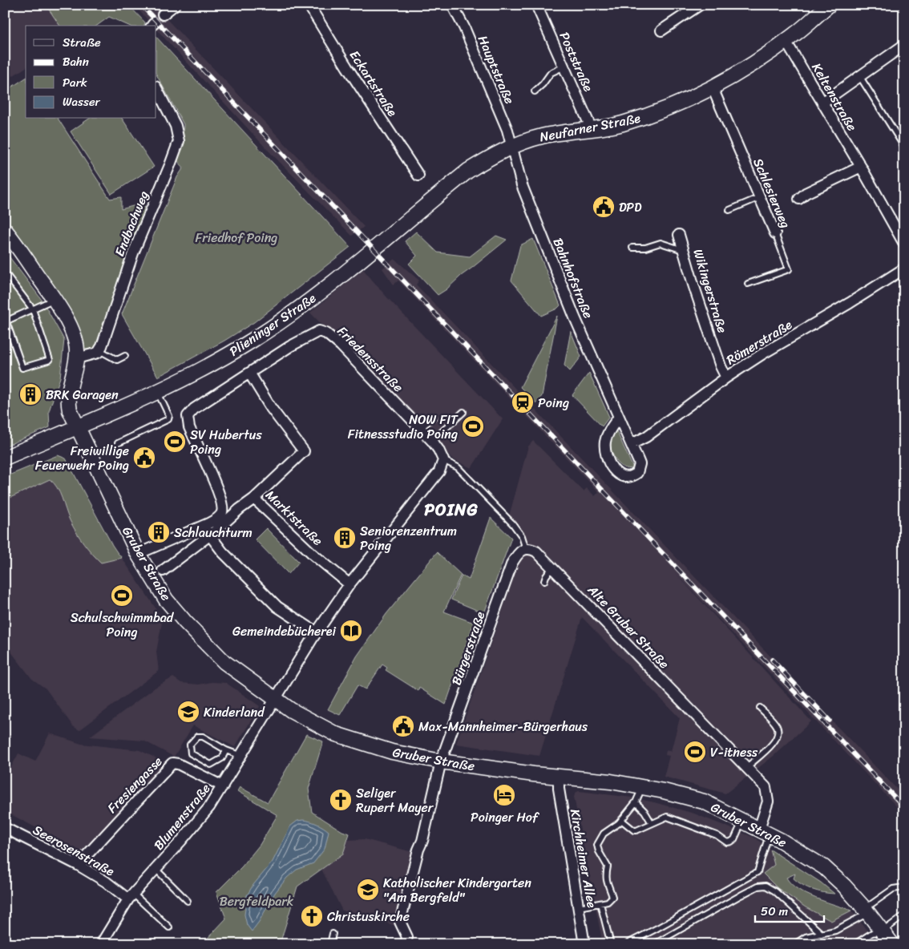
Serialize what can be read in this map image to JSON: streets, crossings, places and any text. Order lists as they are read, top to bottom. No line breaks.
{"streets":{"street":["Poststraße","Hauptstraße","Eckartstraße","Keltenstraße","Neufarner Straße","Schlesierweg","Endbachweg","Bahnhofstraße","Wikingerstraße","Plieninger Straße","Römerstraße","Friedensstraße","Marktstraße","Gruber Straße","Alte Gruber Straße","Bürgerstraße","Fresiengasse","Blumenstraße","Seerosenstraße","Kirchheimer Allee"]},"crossings":[["Poststraße","Neufarner Straße"],["Hauptstraße","Neufarner Straße"],["Hauptstraße","Bahnhofstraße"],["Hauptstraße","Plieninger Straße"],["Keltenstraße","Neufarner Straße"],["Neufarner Straße","Schlesierweg"],["Neufarner Straße","Bahnhofstraße"],["Neufarner Straße","Plieninger Straße"],["Bahnhofstraße","Plieninger Straße"],["Bahnhofstraße","Römerstraße"],["Wikingerstraße","Römerstraße"],["Plieninger Straße","Gruber Straße"],["Friedensstraße","Marktstraße"],["Friedensstraße","Gruber Straße"],["Gruber Straße","Alte Gruber Straße"],["Gruber Straße","Bürgerstraße"],["Gruber Straße","Blumenstraße"],["Gruber Straße","Kirchheimer Allee"],["Alte Gruber Straße","Bürgerstraße"],["Fresiengasse","Blumenstraße"],["Fresiengasse","Seerosenstraße"],["Blumenstraße","Seerosenstraße"]],"districts":["POING"],"parks":["Friedhof Poing","Bergfeldpark"],"places":{"public building":["DPD","Freiwillige Feuerwehr Poing","Max-Mannheimer-Bürgerhaus"],"building":["BRK Garagen","Schlauchturm","Seniorenzentrum Poing"],"station":["Poing"],"sports":["NOW FIT Fitnessstudio Poing","SV Hubertus Poing","Schulschwimmbad Poing","V-itness"],"library":["Gemeindebücherei"],"school or university":["Kinderland","Katholischer Kindergarten \"Am Bergfeld\""],"hotel":["Poinger Hof"],"church":["Seliger Rupert Mayer","Christuskirche"]},"legend":["Straße","Bahn","Park","Wasser"],"scale_bar":"50 m"}
